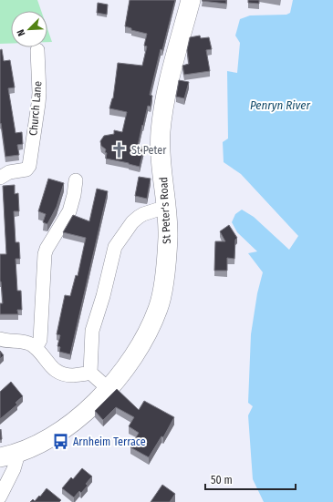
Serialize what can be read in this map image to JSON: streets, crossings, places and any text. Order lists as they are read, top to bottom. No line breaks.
{"streets":{"street":["Church Lane","St Peter's Road"]},"water":["Penryn River"],"places":{"church":["St Peter"],"bus stop":["Arnheim Terrace"]},"scale_bar":"50 m","north":"bottom left"}
